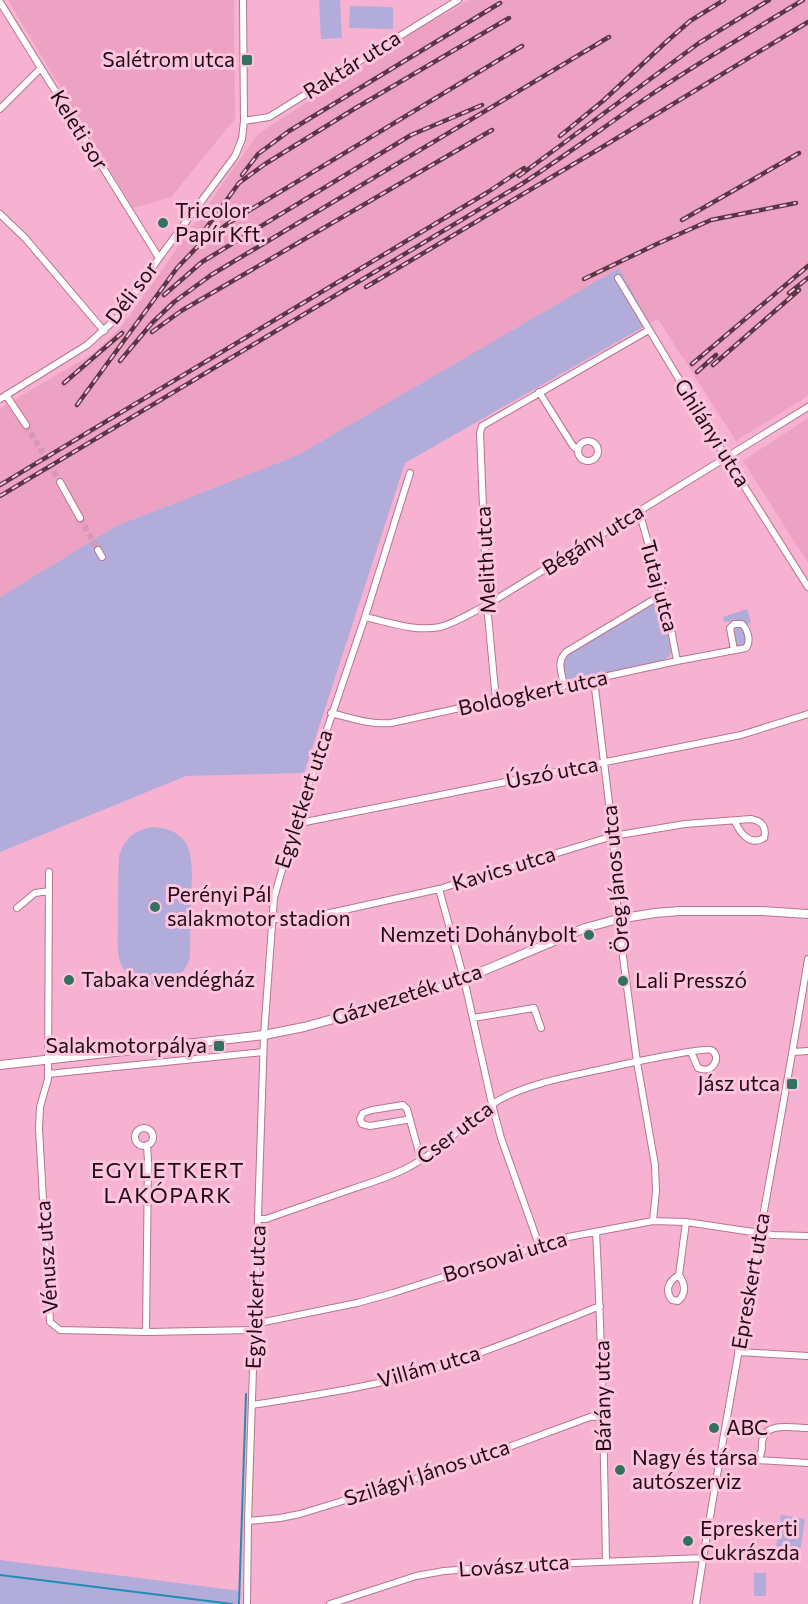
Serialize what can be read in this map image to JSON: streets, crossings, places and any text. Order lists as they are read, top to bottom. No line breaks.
{"streets":{"street":["Raktár utca","Keleti sor","Déli sor","Ghilányi utca","Bégány utca","Melith utca","Tutaj utca","Boldogkert utca","Úszó utca","Egyletkert utca","Kavics utca","Öreg János utca","Gázvezeték utca","Cser utca","Vénusz utca","Borsovai utca","Epreskert utca","Villám utca","Bárány utca","Szilágyi János utca","Lovász utca"]},"crossings":[["Raktár utca","Déli sor"],["Keleti sor","Déli sor"],["Ghilányi utca","Bégány utca"],["Bégány utca","Melith utca"],["Bégány utca","Tutaj utca"],["Bégány utca","Egyletkert utca"],["Melith utca","Boldogkert utca"],["Tutaj utca","Boldogkert utca"],["Boldogkert utca","Egyletkert utca"],["Boldogkert utca","Öreg János utca"],["Úszó utca","Egyletkert utca"],["Úszó utca","Öreg János utca"],["Egyletkert utca","Kavics utca"],["Egyletkert utca","Gázvezeték utca"],["Egyletkert utca","Cser utca"],["Egyletkert utca","Vénusz utca"],["Egyletkert utca","Borsovai utca"],["Egyletkert utca","Villám utca"],["Egyletkert utca","Szilágyi János utca"],["Kavics utca","Öreg János utca"],["Öreg János utca","Gázvezeték utca"],["Öreg János utca","Cser utca"],["Öreg János utca","Borsovai utca"],["Gázvezeték utca","Vénusz utca"],["Vénusz utca","Borsovai utca"],["Borsovai utca","Epreskert utca"],["Borsovai utca","Bárány utca"],["Epreskert utca","Lovász utca"],["Villám utca","Bárány utca"],["Bárány utca","Szilágyi János utca"],["Bárány utca","Lovász utca"]],"districts":["EGYLETKERT LAKÓPARK"],"places":{"transit":["Salétrom utca","Salakmotorpálya","Jász utca"],"other":["Tricolor Papír Kft.","Perényi Pál salakmotor stadion","Nemzeti Dohánybolt","Tabaka vendégház","Lali Presszó","ABC","Nagy és társa autószerviz","Epreskerti Cukrászda"]}}
